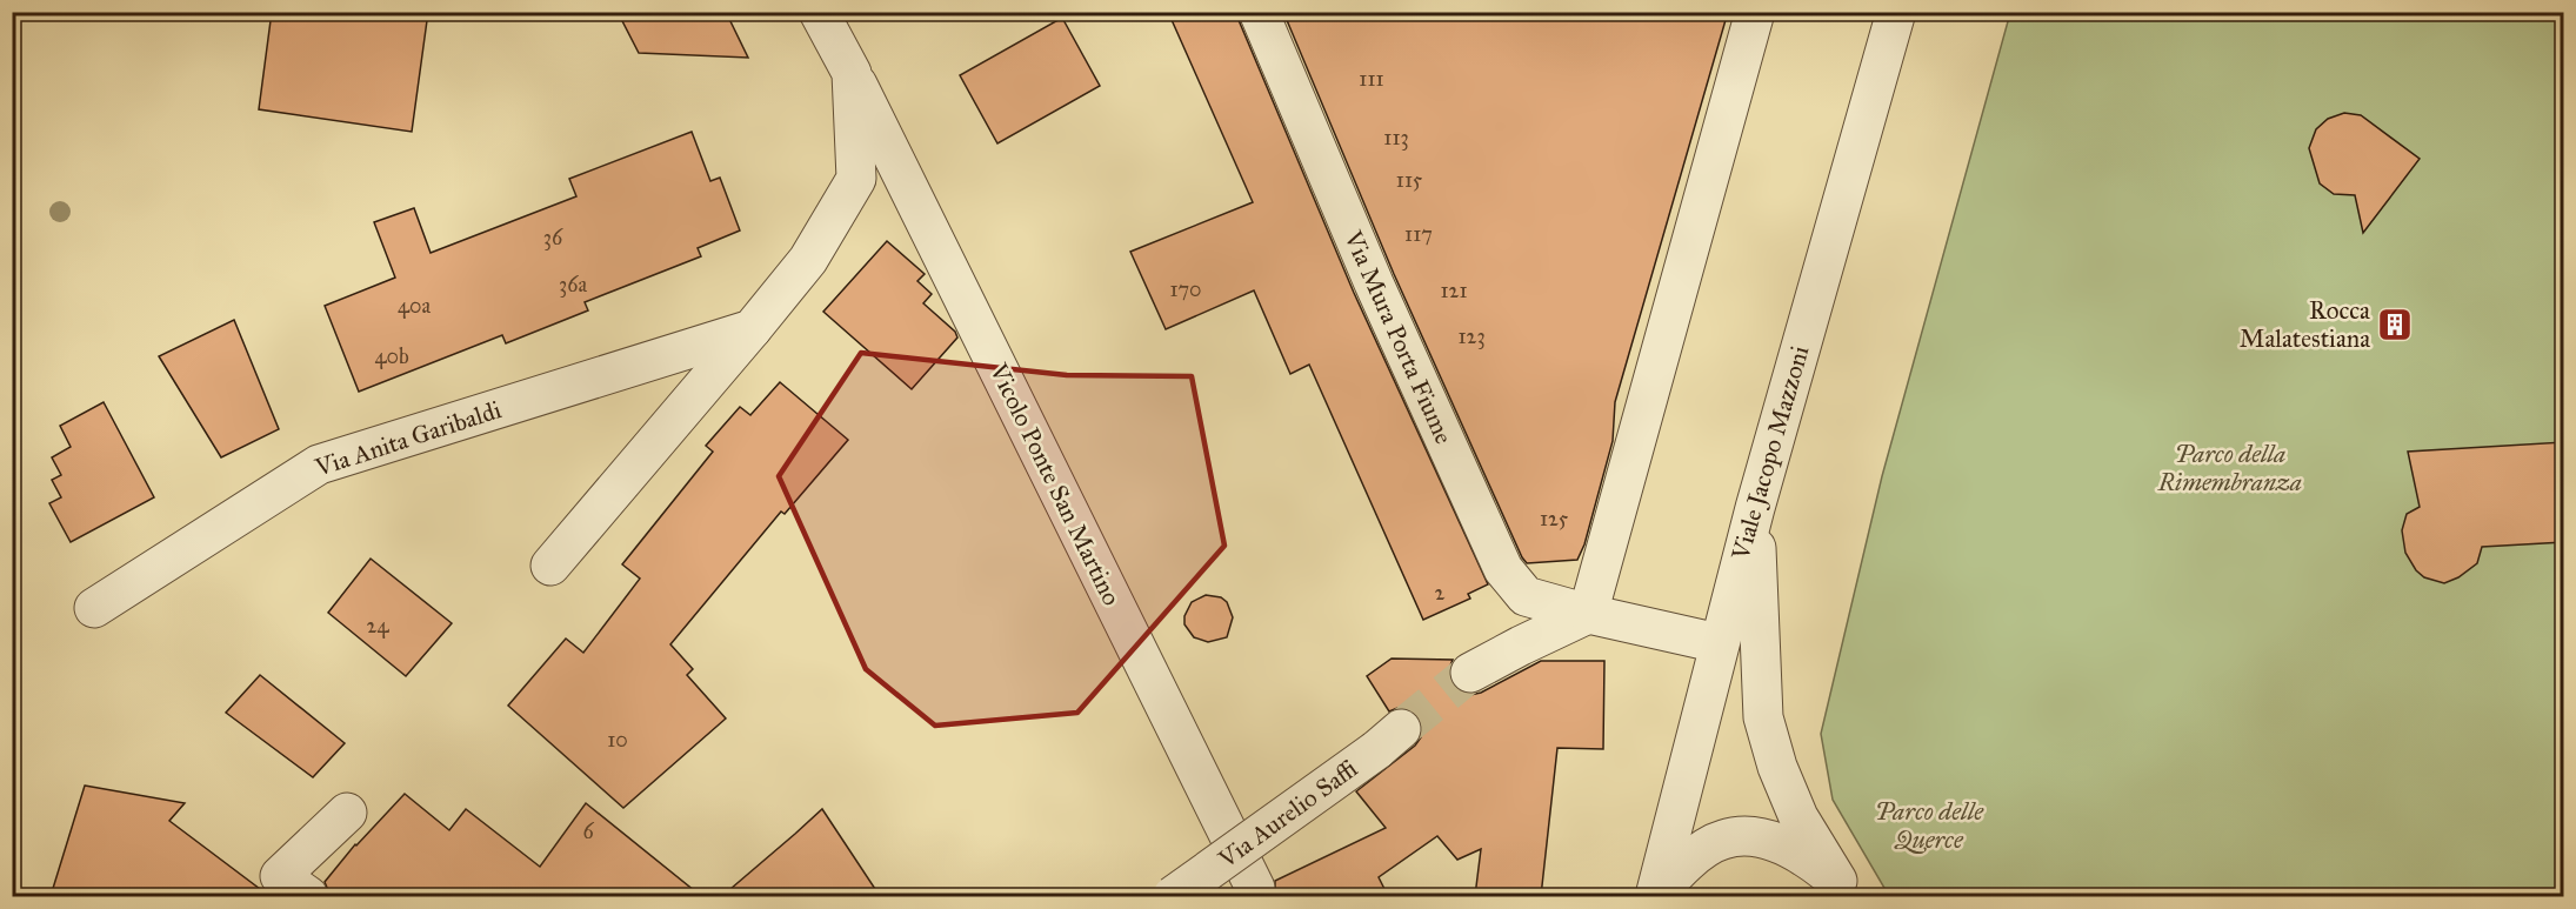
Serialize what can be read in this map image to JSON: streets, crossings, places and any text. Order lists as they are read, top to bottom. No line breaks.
{"streets":{"street":["Via Mura Porta Fiume","Via Anita Garibaldi","Viale Jacopo Mazzoni","Vicolo Ponte San Martino","Via Aurelio Saffi"]},"parks":["Parco della Rimembranza","Parco delle Querce"],"places":{"building":["Rocca Malatestiana"]},"house_numbers":["111","113","115","117","36","36a","170","121","40a","123","40b","125","2","24","10","6"]}
